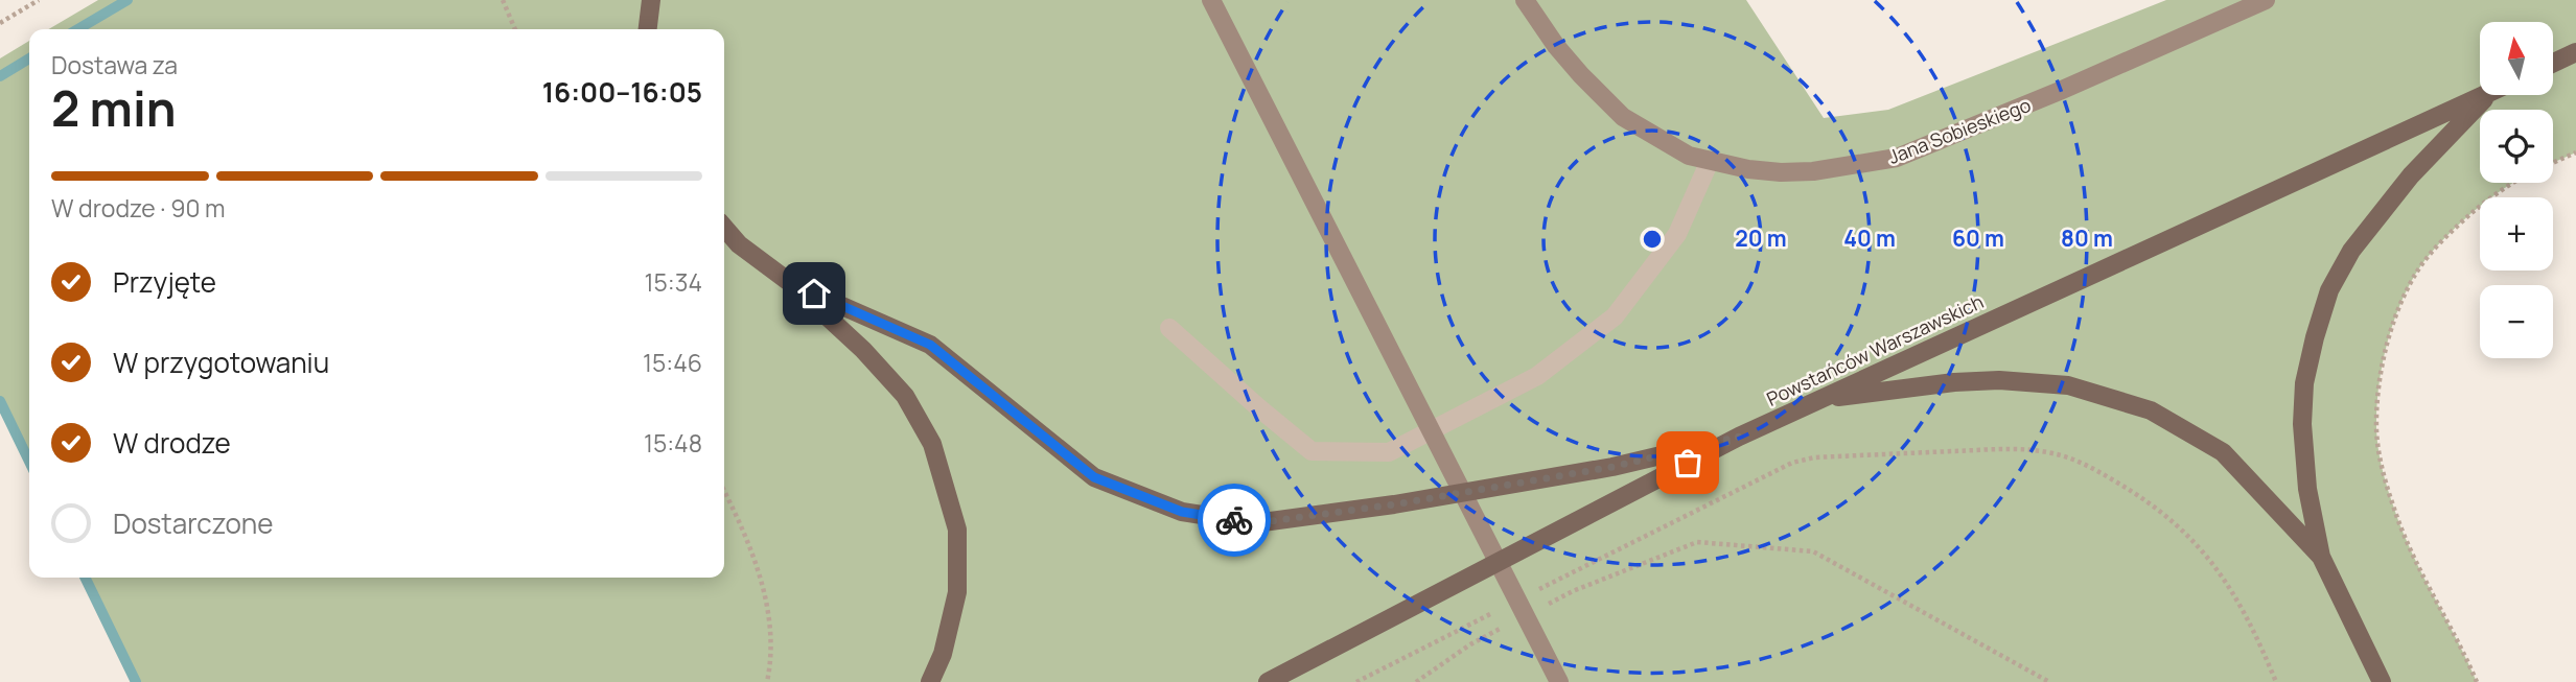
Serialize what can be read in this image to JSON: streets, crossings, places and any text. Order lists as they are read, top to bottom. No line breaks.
{"streets":{"main road":["Powstańców Warszawskich"],"street":["Jana Sobieskiego"]},"north":"top","page":{"map_buttons":["+","−"],"heading":["2 min","Dostawa za","16:00–16:05"],"bar":"W drodze · 90 m","list":[["Przyjęte","15:34"],["W przygotowaniu","15:46"],["W drodze","15:48"],"Dostarczone"]},"rings":["20 m","40 m","60 m","80 m"]}
